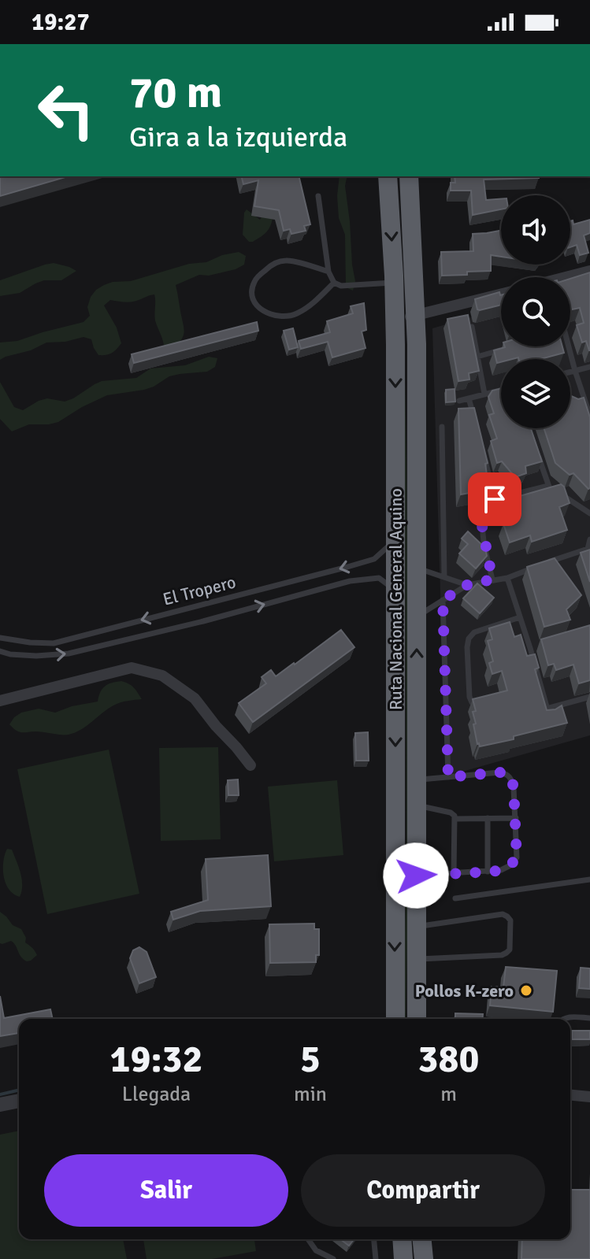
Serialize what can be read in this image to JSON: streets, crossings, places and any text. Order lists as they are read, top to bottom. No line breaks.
{"streets":{"highway":["Ruta Nacional General Aquino"],"lane":["El Tropero"]},"crossings":[["El Tropero","Ruta Nacional General Aquino"]],"places":["Pollos K-zero"],"page":{"status":"19:27","turn":["70 m","Gira a la izquierda"],"eta":["19:32","Llegada","5","min","380","m"],"buttons":["Salir","Compartir"]}}
